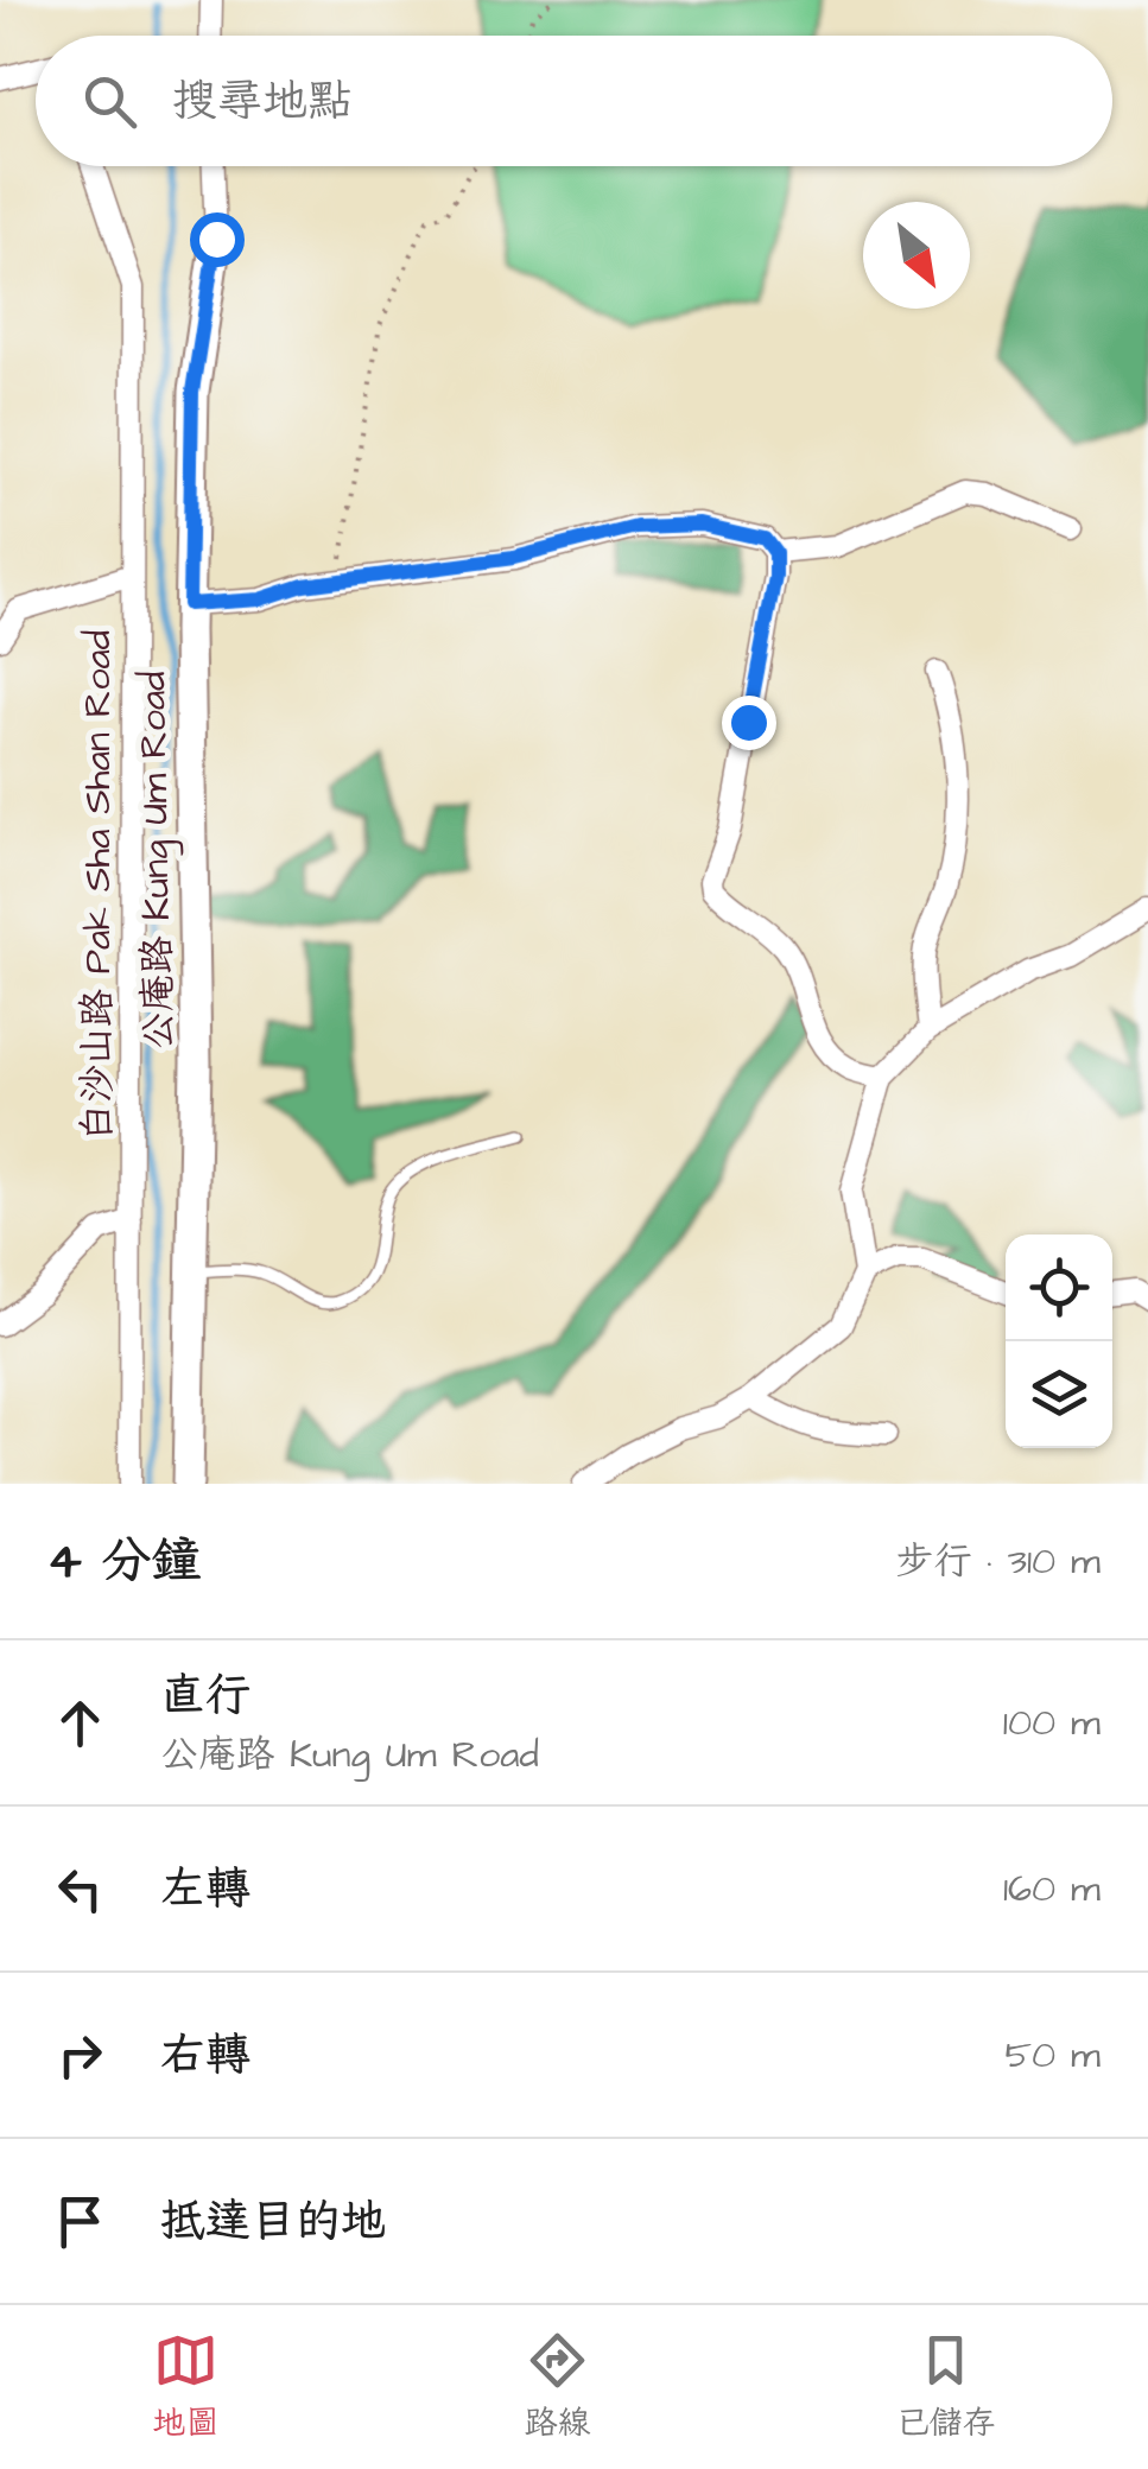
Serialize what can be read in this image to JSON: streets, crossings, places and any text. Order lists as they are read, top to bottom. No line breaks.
{"streets":{"street":["公庵路 Kung Um Road","白沙山路 Pak Sha Shan Road"]},"north":"bottom right","page":{"search":"搜尋地點","heading":["4 分鐘","步行 · 310 m"],"list":[["直行","公庵路 Kung Um Road","100 m"],["左轉","160 m"],["右轉","50 m"],"抵達目的地"],"nav":["地圖","路線","已儲存"]}}
